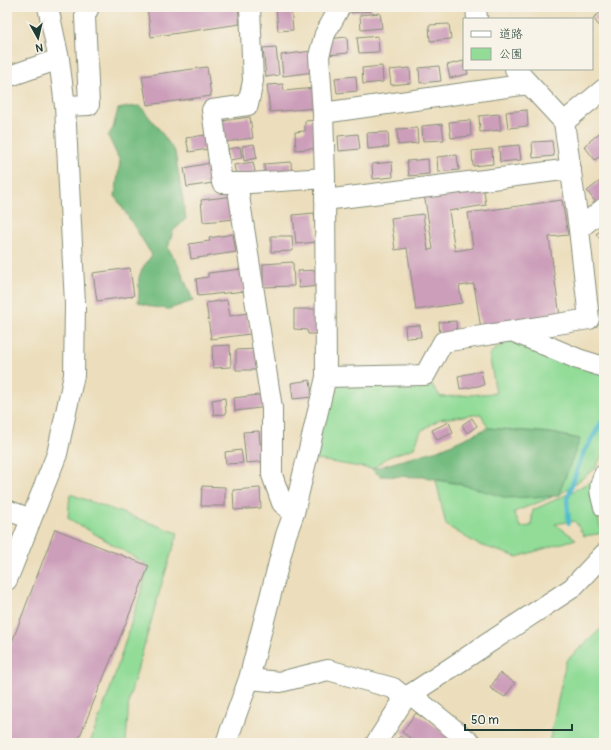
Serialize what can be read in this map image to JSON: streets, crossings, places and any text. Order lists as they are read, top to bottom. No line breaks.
{"legend":["道路","公園"],"scale_bar":"50 m","north":"bottom"}
